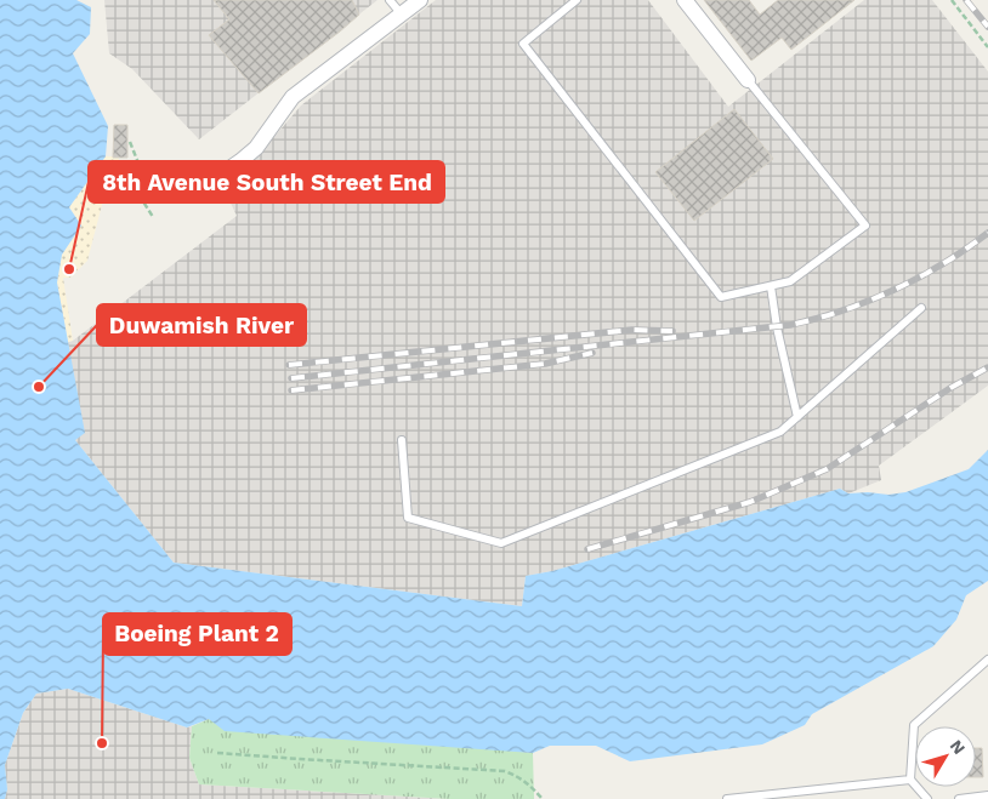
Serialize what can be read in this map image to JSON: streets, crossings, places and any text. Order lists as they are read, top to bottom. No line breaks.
{"places":["8th Avenue South Street End","Duwamish River","Boeing Plant 2"],"north":"top right"}
